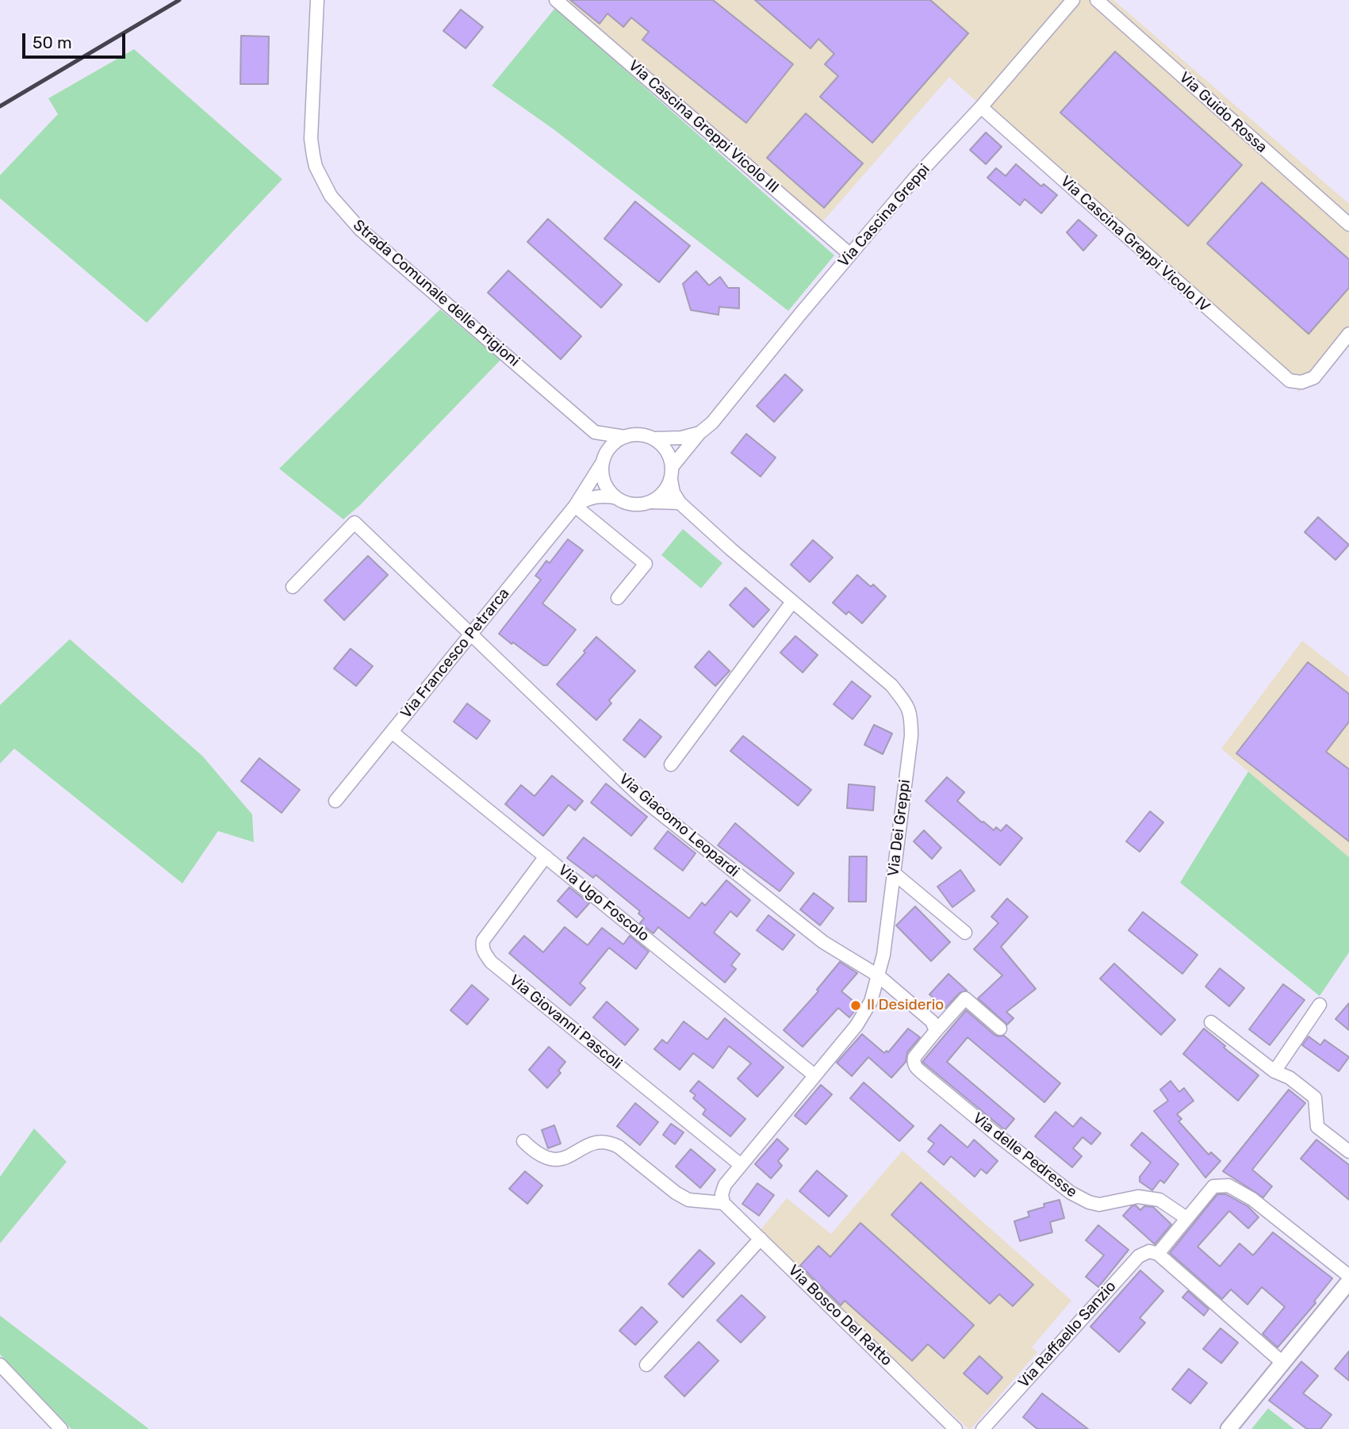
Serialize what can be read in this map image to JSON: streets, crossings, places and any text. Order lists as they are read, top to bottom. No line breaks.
{"streets":{"street":["Via Guido Rossa","Via Cascina Greppi Vicolo III","Via Cascina Greppi","Via Cascina Greppi Vicolo IV","Strada Comunale delle Prigioni","Via Francesco Petrarca","Via Giacomo Leopardi","Via Dei Greppi","Via Ugo Foscolo","Via Giovanni Pascoli","Via delle Pedresse","Via Bosco Del Ratto","Via Raffaello Sanzio"]},"crossings":[["Via Cascina Greppi Vicolo III","Via Cascina Greppi"],["Via Cascina Greppi","Via Cascina Greppi Vicolo IV"],["Via Cascina Greppi","Via Francesco Petrarca"],["Via Francesco Petrarca","Via Giacomo Leopardi"],["Via Francesco Petrarca","Via Ugo Foscolo"],["Via Giacomo Leopardi","Via Dei Greppi"],["Via Dei Greppi","Via Ugo Foscolo"],["Via Dei Greppi","Via Giovanni Pascoli"],["Via Dei Greppi","Via Bosco Del Ratto"],["Via Ugo Foscolo","Via Giovanni Pascoli"]],"places":["Il Desiderio"],"scale_bar":"50 m"}
